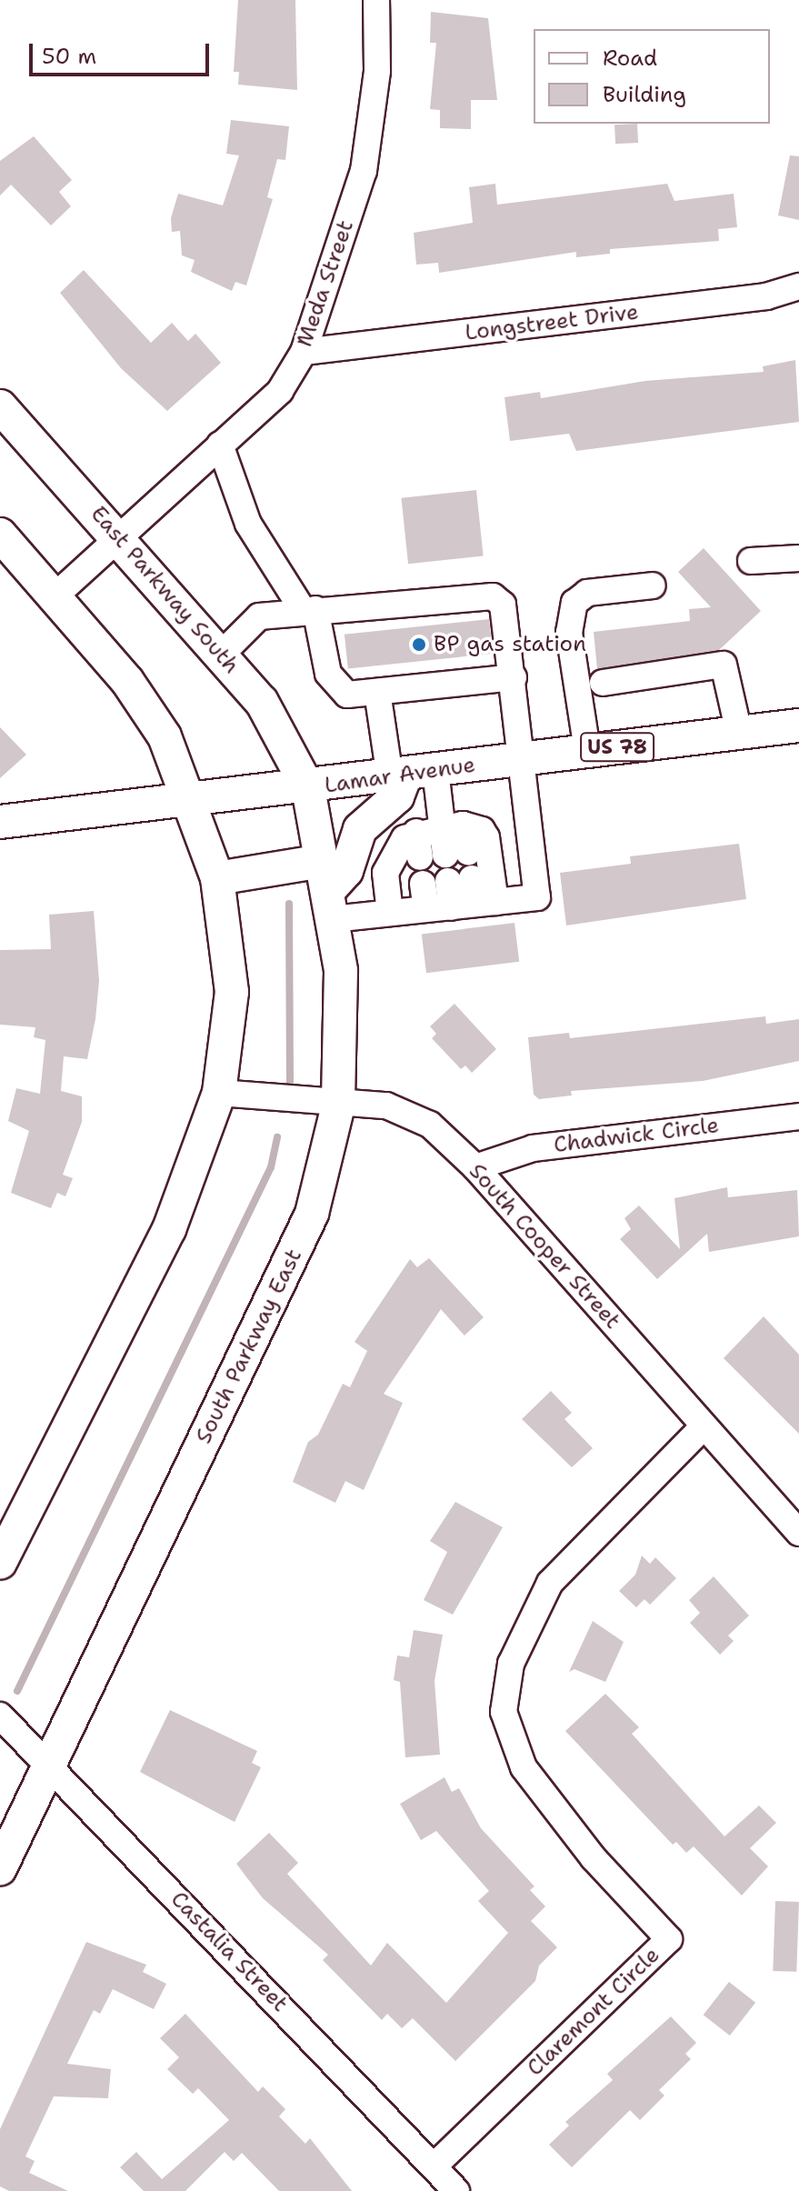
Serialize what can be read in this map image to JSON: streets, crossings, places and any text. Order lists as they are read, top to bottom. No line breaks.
{"streets":{"main road":["East Parkway South","US 78","Lamar Avenue","South Parkway East"],"street":["Meda Street","Longstreet Drive","Chadwick Circle","South Cooper Street","Castalia Street","Claremont Circle"]},"crossings":[["Meda Street","Longstreet Drive"],["Meda Street","East Parkway South"],["East Parkway South","Lamar Avenue"],["East Parkway South","South Parkway East"],["Lamar Avenue","South Parkway East"],["Chadwick Circle","South Cooper Street"],["South Cooper Street","South Parkway East"],["South Cooper Street","Claremont Circle"],["South Parkway East","Castalia Street"],["Castalia Street","Claremont Circle"]],"places":["BP gas station"],"legend":["Road","Building"],"scale_bar":"50 m"}
